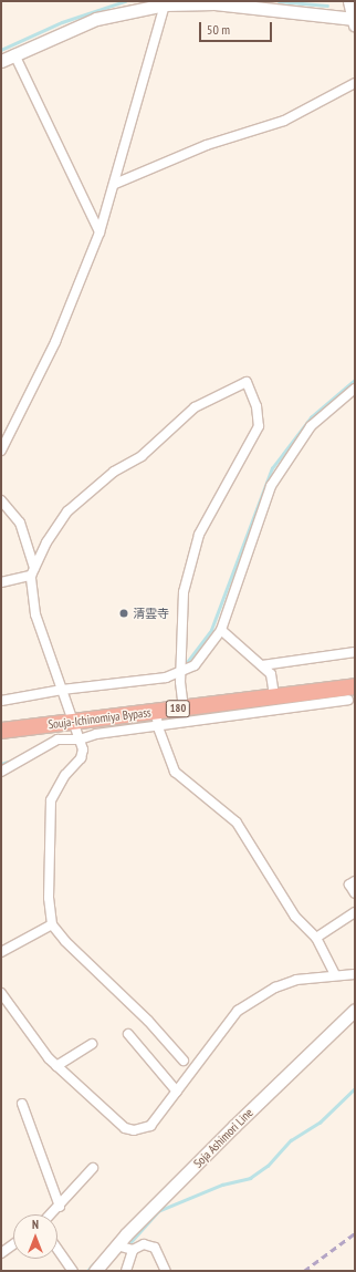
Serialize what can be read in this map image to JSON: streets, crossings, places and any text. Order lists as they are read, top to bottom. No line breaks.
{"streets":{"highway":["180","Souja-Ichinomiya Bypass"],"main road":["Soja Ashimori Line"]},"places":["清雲寺"],"scale_bar":"50 m","north":"top"}
